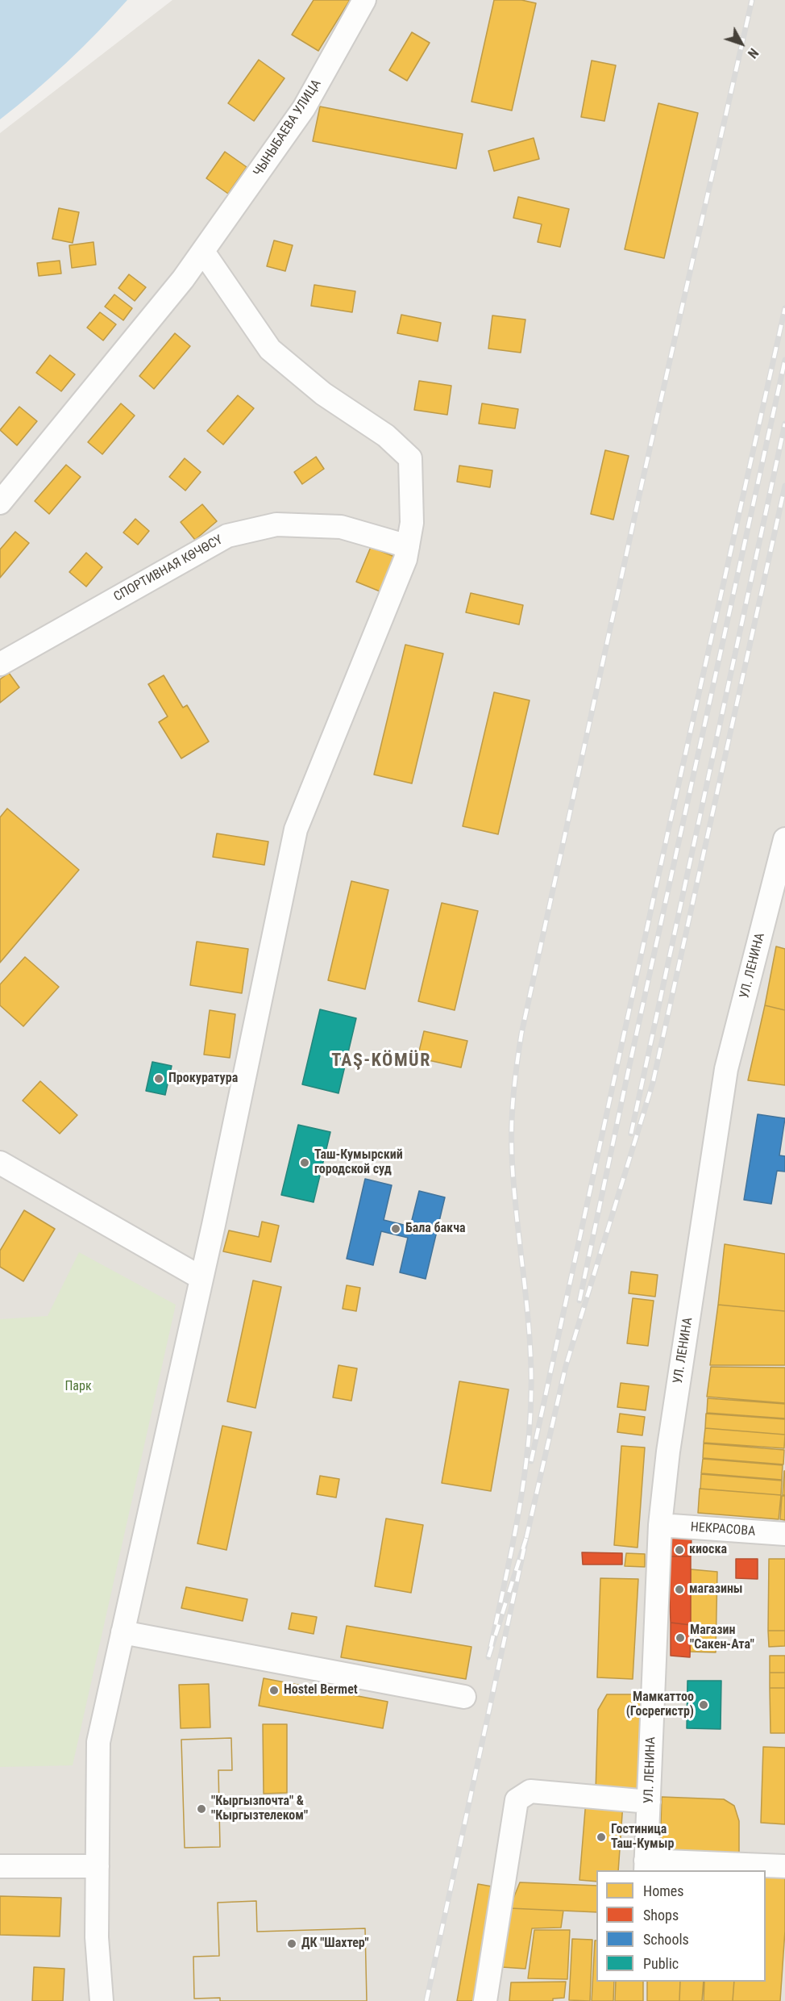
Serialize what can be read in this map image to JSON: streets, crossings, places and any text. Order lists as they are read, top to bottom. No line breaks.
{"streets":{"street":["ЧЫНЫБАЕВА УЛИЦА","СПОРТИВНАЯ КӨЧӨСҮ","УЛ. ЛЕНИНА","НЕКРАСОВА"]},"crossings":[["УЛ. ЛЕНИНА","НЕКРАСОВА"]],"districts":["TAŞ-KÖMÜR"],"parks":["Парк"],"places":["Прокуратура","Таш-Кумырский городской суд","Бала бакча","киоска","магазины","Магазин \"Сакен-Ата\"","Hostel Bermet","Мамкаттоо (Госрегистр)","\"Кыргызпочта\" & \"Кыргызтелеком\"","Гостиница Таш-Кумыр","ДК \"Шахтер\""],"legend":["Homes","Shops","Schools","Public"],"north":"bottom right"}
